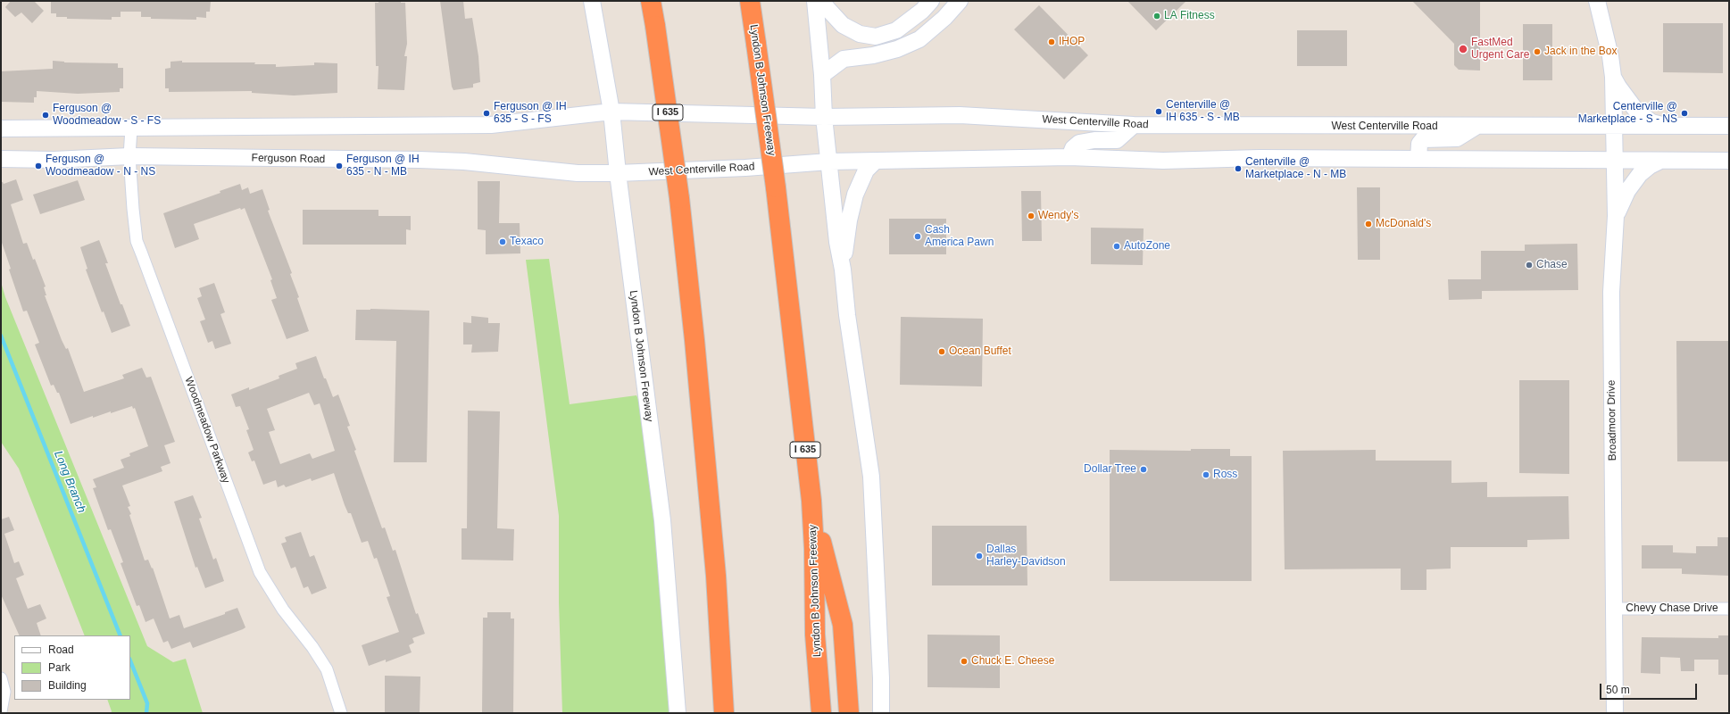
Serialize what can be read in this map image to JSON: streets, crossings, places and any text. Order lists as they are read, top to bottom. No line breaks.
{"streets":{"highway":["Lyndon B Johnson Freeway","I 635"],"main road":["West Centerville Road","Ferguson Road","Broadmoor Drive"],"street":["Woodmeadow Parkway","Chevy Chase Drive"]},"crossings":[["Lyndon B Johnson Freeway","West Centerville Road"],["Lyndon B Johnson Freeway","Ferguson Road"],["West Centerville Road","Ferguson Road"],["West Centerville Road","Broadmoor Drive"],["Ferguson Road","Woodmeadow Parkway"],["Broadmoor Drive","Chevy Chase Drive"]],"water":["Long Branch"],"places":["LA Fitness","IHOP","FastMed Urgent Care","Jack in the Box","Centerville @ IH 635 - S - MB","Ferguson @ IH 635 - S - FS","Centerville @ Marketplace - S - NS","Ferguson @ Woodmeadow - S - FS","Ferguson @ Woodmeadow - N - NS","Ferguson @ IH 635 - N - MB","Centerville @ Marketplace - N - MB","Wendy's","McDonald's","Cash America Pawn","Texaco","AutoZone","Chase","Ocean Buffet","Dollar Tree","Ross","Dallas Harley-Davidson","Chuck E. Cheese"],"legend":["Road","Park","Building"],"scale_bar":"50 m"}
